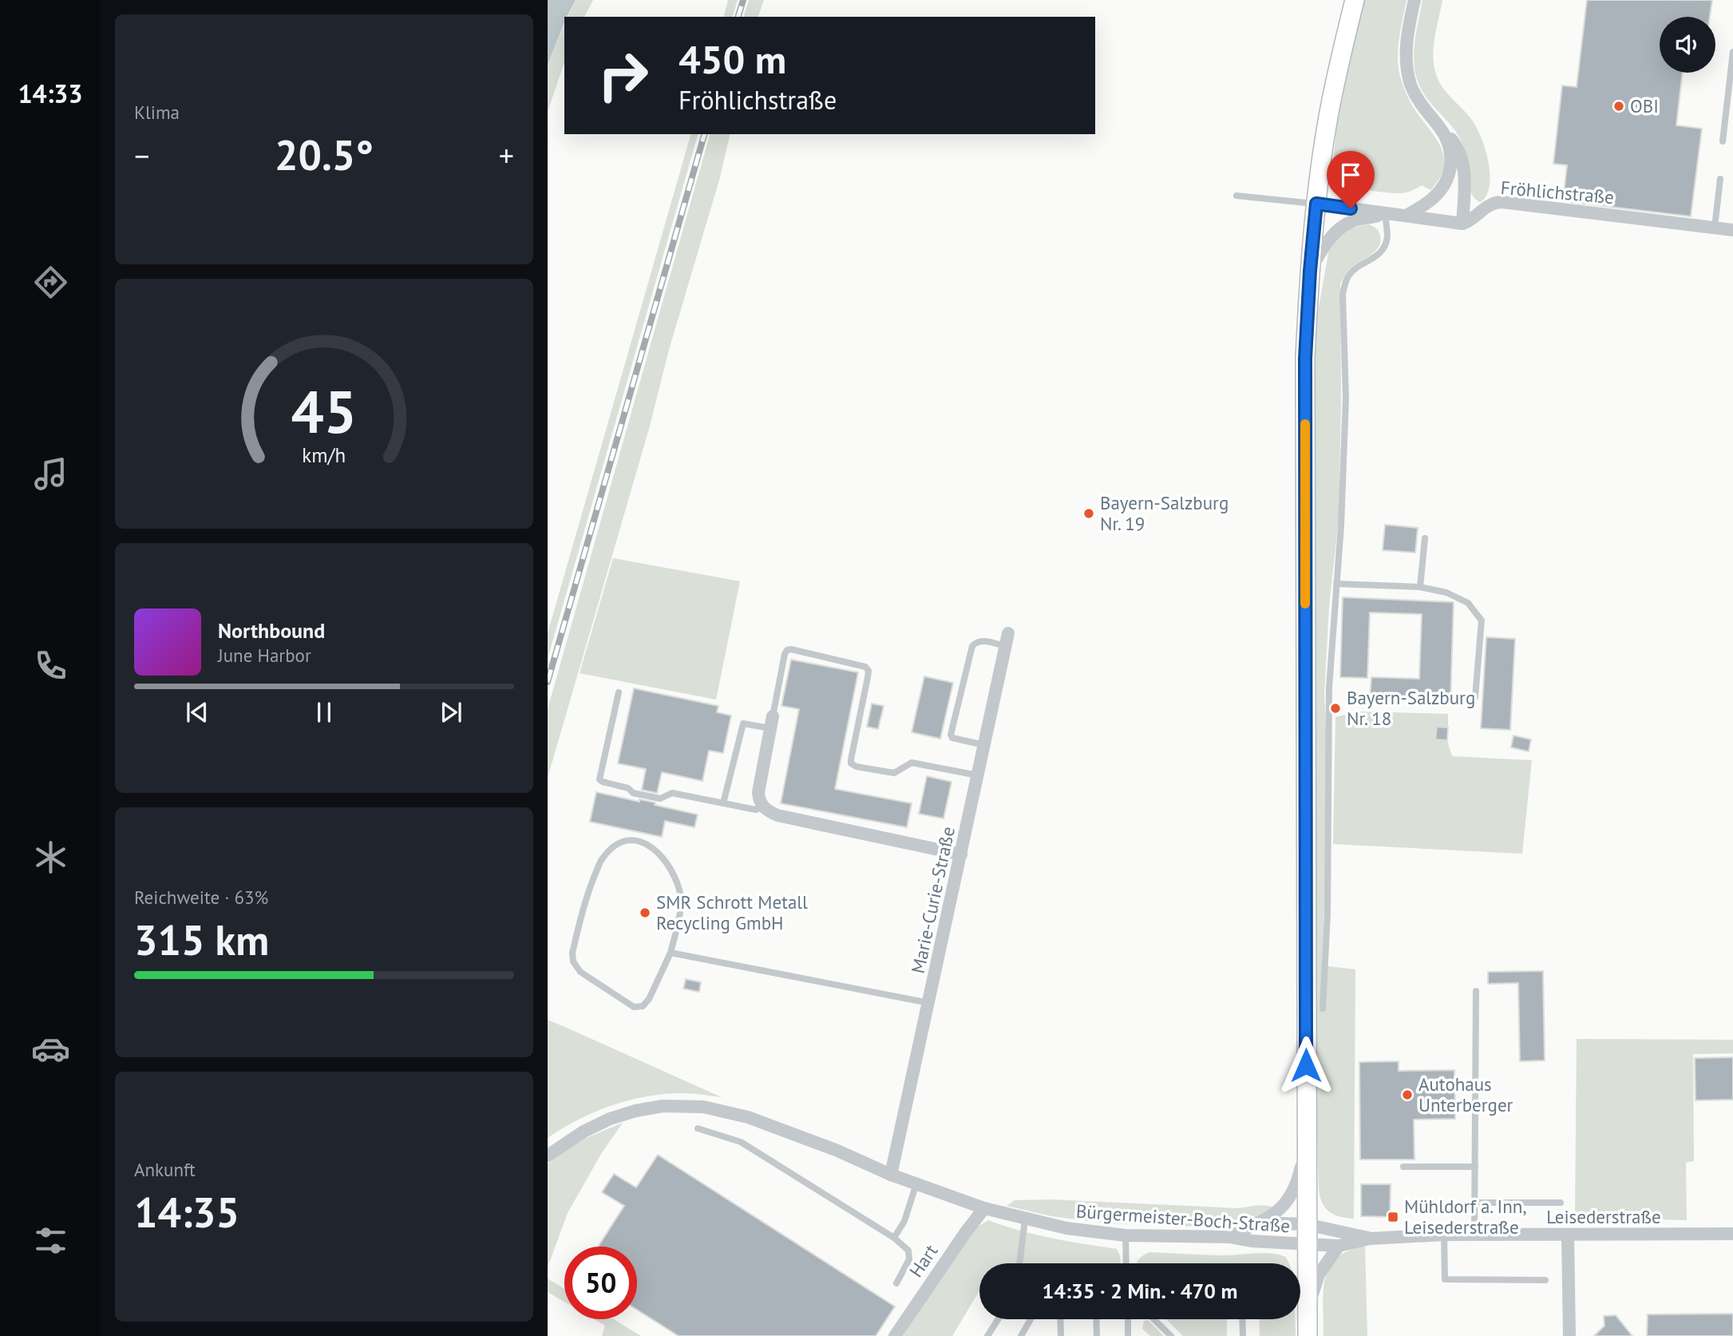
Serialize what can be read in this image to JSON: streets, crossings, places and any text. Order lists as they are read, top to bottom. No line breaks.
{"streets":{"street":["Fröhlichstraße","Marie-Curie-Straße","Leisederstraße","Bürgermeister-Boch-Straße","Hart"]},"crossings":[["Marie-Curie-Straße","Bürgermeister-Boch-Straße"],["Leisederstraße","Bürgermeister-Boch-Straße"],["Bürgermeister-Boch-Straße","Hart"]],"places":{"other":["OBI","Bayern-Salzburg Nr. 19","Bayern-Salzburg Nr. 18","SMR Schrott Metall Recycling GmbH","Autohaus Unterberger"],"transit":["Mühldorf a. Inn, Leisederstraße"]},"page":{"tabs":"14:33","tile":["Klima",["Reichweite · 63%","315 km"],["Ankunft","14:35"]],"turn":["450 m","Fröhlichstraße"],"heat":["−","20.5°","+"],"song":["Northbound","June Harbor"],"limit":"50","trip":"14:35 · 2 Min. · 470 m","gauge":["45","km/h"]}}
